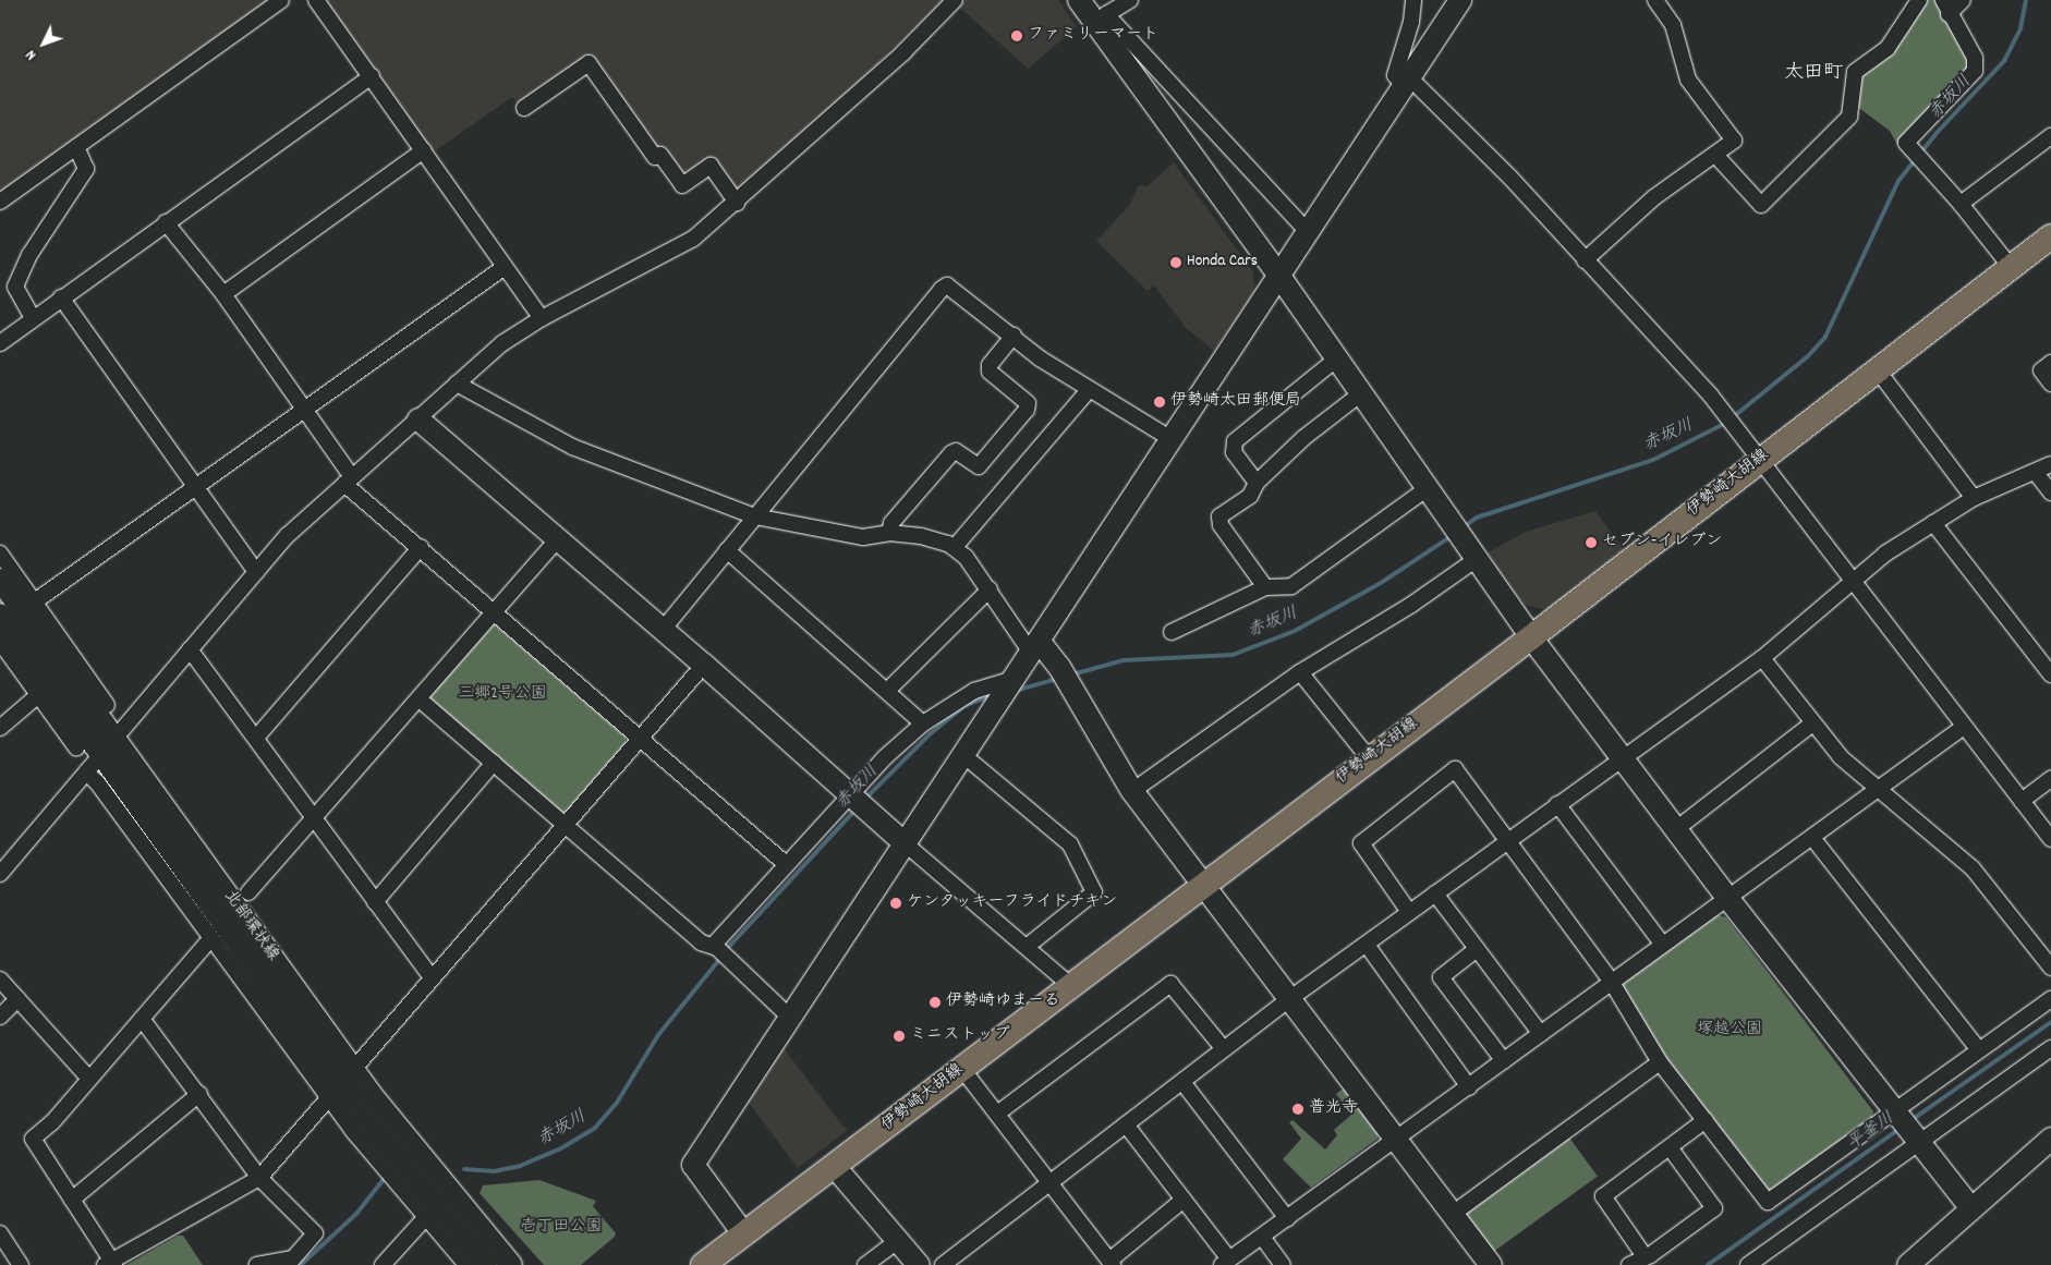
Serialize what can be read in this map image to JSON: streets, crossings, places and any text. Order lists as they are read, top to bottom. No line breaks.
{"streets":{"main road":["伊勢崎大胡線"],"street":["北部環状線"]},"districts":["太田町"],"water":["赤坂川","平釜川"],"parks":["三郷2号公園","塚越公園","壱丁田公園"],"places":["ファミリーマート","Honda Cars","伊勢崎太田郵便局","セブン-イレブン","ケンタッキーフライドチキン","伊勢崎ゆまーる","ミニストップ","普光寺"],"north":"bottom left"}
